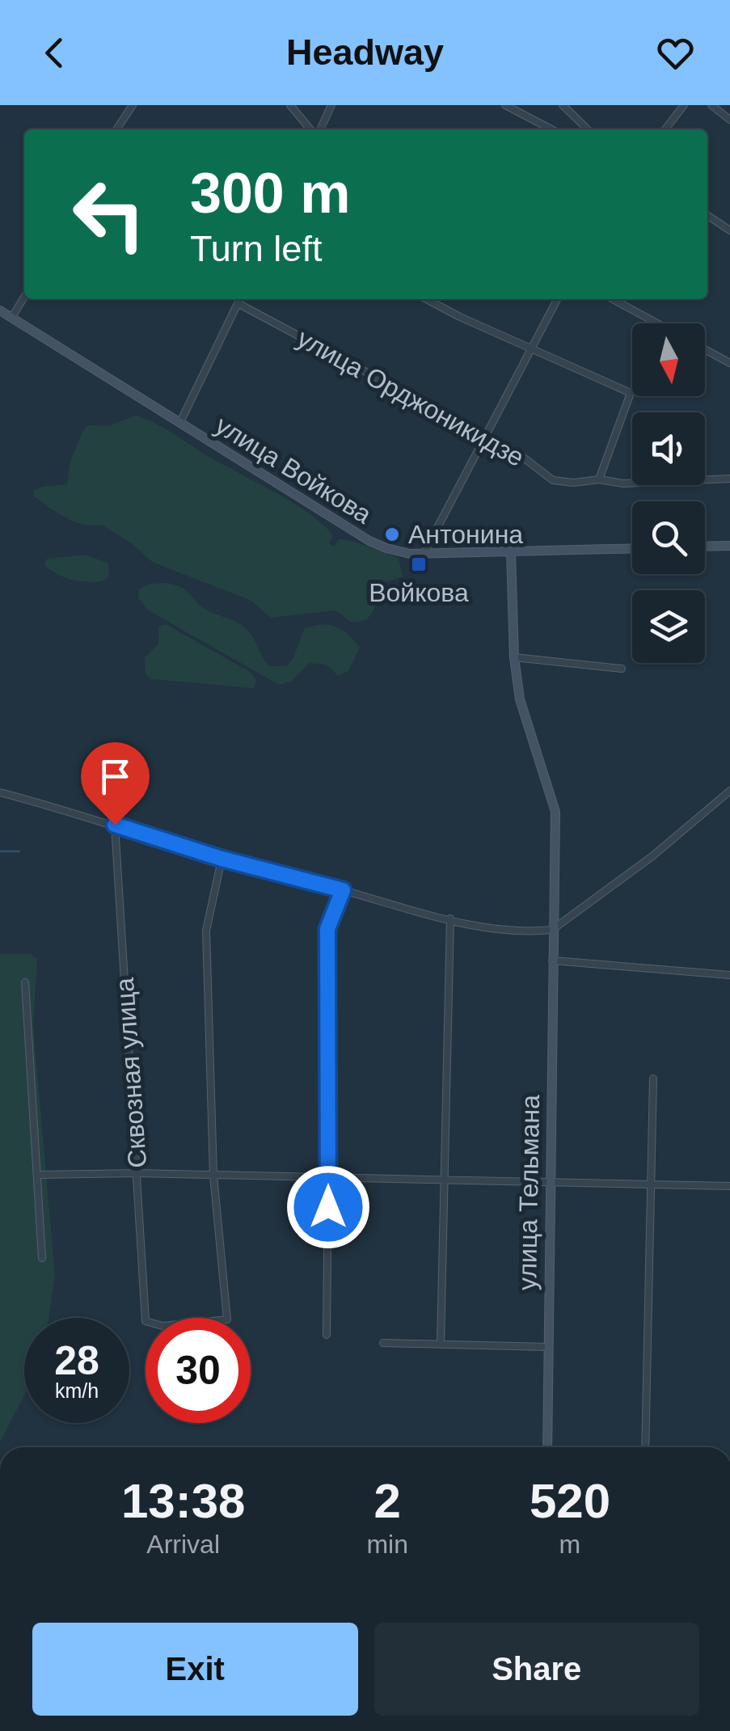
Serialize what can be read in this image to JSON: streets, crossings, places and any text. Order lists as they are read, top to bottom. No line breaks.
{"streets":{"street":["улица Орджоникидзе","улица Войкова","Сквозная улица","улица Тельмана"]},"crossings":[["улица Войкова","улица Тельмана"]],"places":{"other":["Антонина"],"transit":["Войкова"]},"north":"bottom","page":{"header":"Headway","turn":["300 m","Turn left"],"speed":"28 km/h","limit":"30","eta":["13:38","Arrival","2","min","520","m"],"buttons":["Exit","Share"]}}
